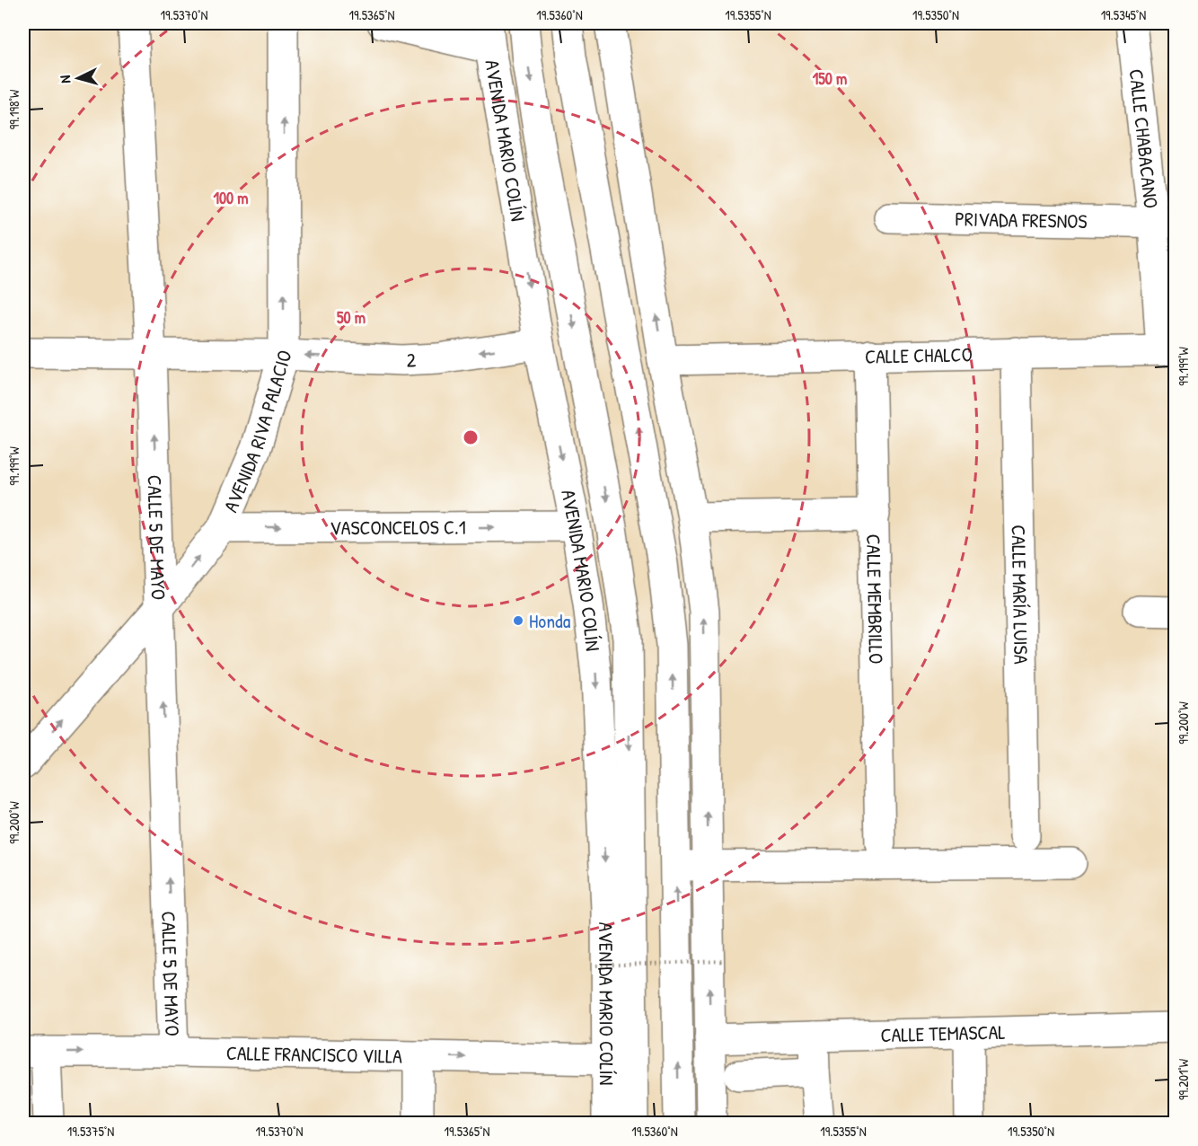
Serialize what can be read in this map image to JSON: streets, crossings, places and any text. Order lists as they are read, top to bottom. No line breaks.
{"streets":{"street":["CALLE CHABACANO","AVENIDA MARIO COLÍN","PRIVADA FRESNOS","CALLE CHALCO","2","AVENIDA RIVA PALACIO","VASCONCELOS C.1","CALLE 5 DE MAYO","CALLE MARÍA LUISA","CALLE MEMBRILLO","CALLE TEMASCAL","CALLE FRANCISCO VILLA"]},"crossings":[["CALLE CHABACANO","PRIVADA FRESNOS"],["CALLE CHABACANO","CALLE CHALCO"],["AVENIDA MARIO COLÍN","2"],["AVENIDA MARIO COLÍN","VASCONCELOS C.1"],["AVENIDA MARIO COLÍN","CALLE FRANCISCO VILLA"],["CALLE CHALCO","CALLE MARÍA LUISA"],["CALLE CHALCO","CALLE MEMBRILLO"],["2","AVENIDA RIVA PALACIO"],["2","CALLE 5 DE MAYO"],["AVENIDA RIVA PALACIO","VASCONCELOS C.1"],["AVENIDA RIVA PALACIO","CALLE 5 DE MAYO"],["CALLE 5 DE MAYO","CALLE FRANCISCO VILLA"]],"one_way":["2","AVENIDA RIVA PALACIO","VASCONCELOS C.1","CALLE 5 DE MAYO","CALLE FRANCISCO VILLA"],"places":["Honda"],"north":"left","coordinates":["19.5370°N","19.5365°N","19.5360°N","19.5355°N","19.5350°N","19.5345°N","99.198°W","99.199°W","99.200°W","99.201°W","19.5375°N"],"rings":["150 m","100 m","50 m"]}
